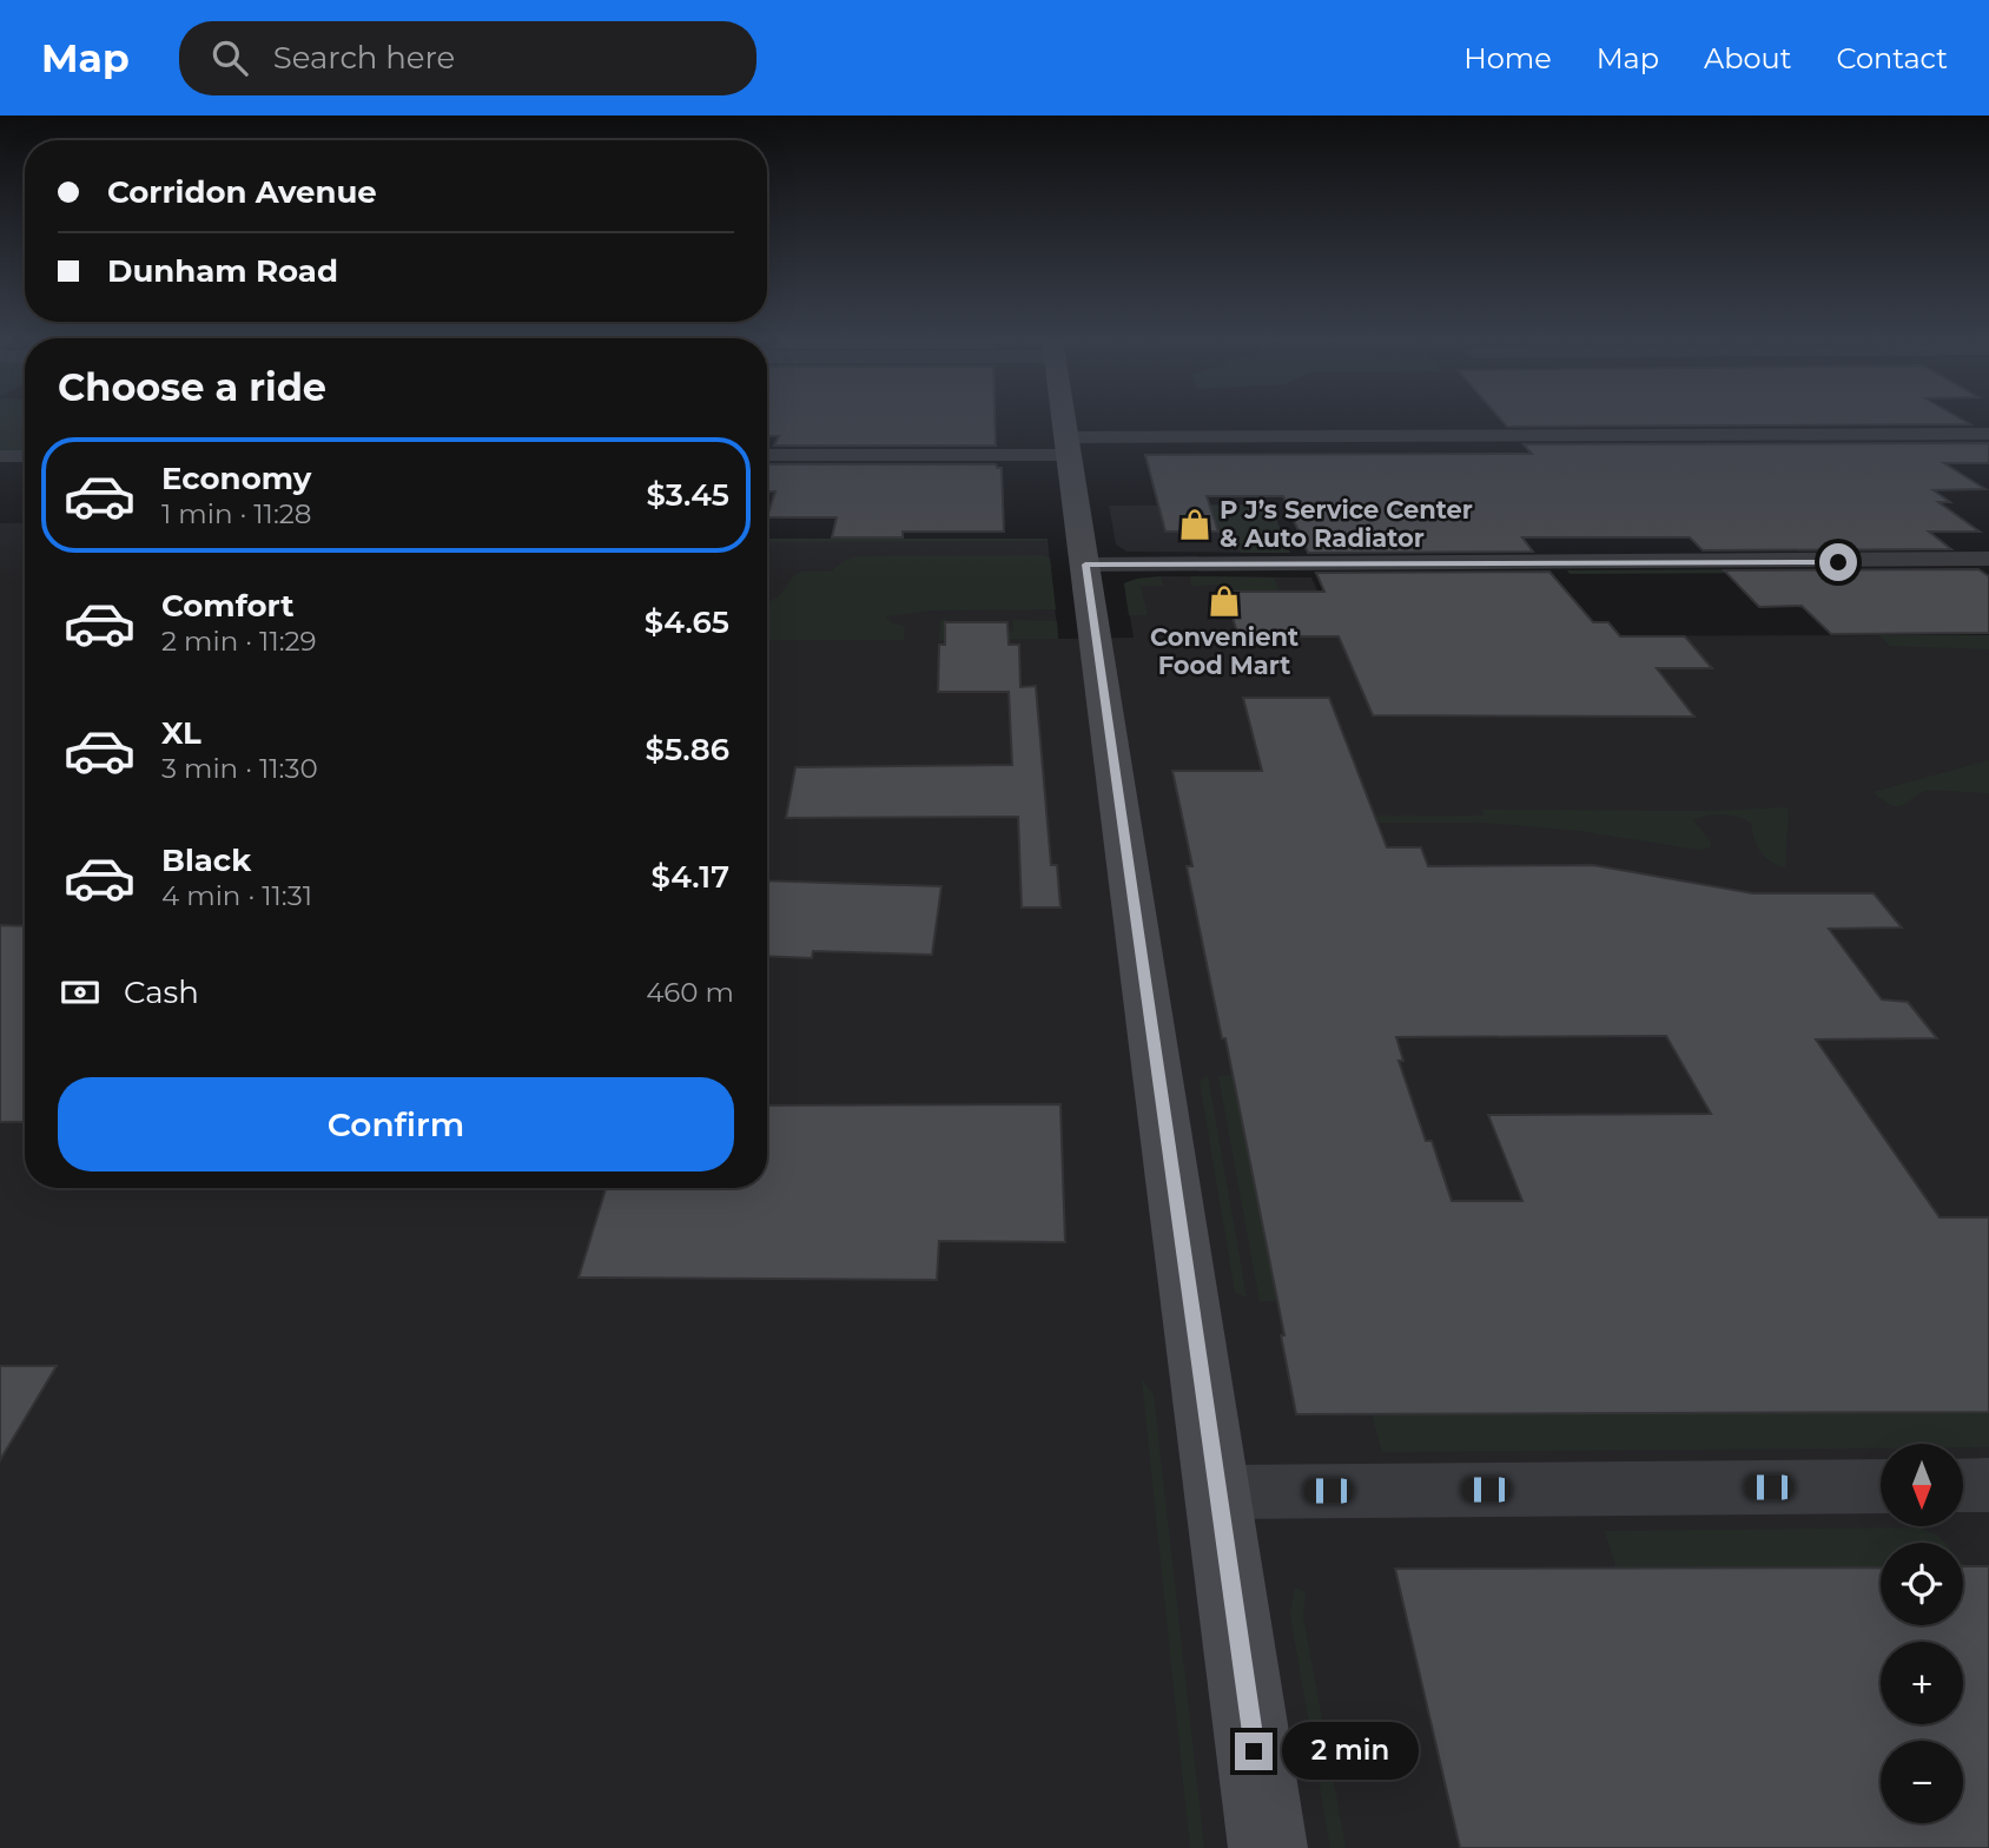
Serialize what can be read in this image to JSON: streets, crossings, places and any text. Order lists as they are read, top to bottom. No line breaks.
{"places":{"shop":["P J’s Service Center & Auto Radiator","Convenient Food Mart"]},"north":"bottom","page":{"header":"Map","search":"Search here","nav":["Home","Map","About","Contact"],"banner":["Corridon Avenue","Dunham Road"],"heading":"Choose a ride","list":[{"name":"Economy","note":"1 min · 11:28","value":"$3.45"},{"name":"Comfort","note":"2 min · 11:29","value":"$4.65"},{"name":"XL","note":"3 min · 11:30","value":"$5.86"},{"name":"Black","note":"4 min · 11:31","value":"$4.17"}],"pay":["Cash","460 m"],"buttons":"Confirm","map_buttons":["+","−"],"bubble":"2 min"}}
